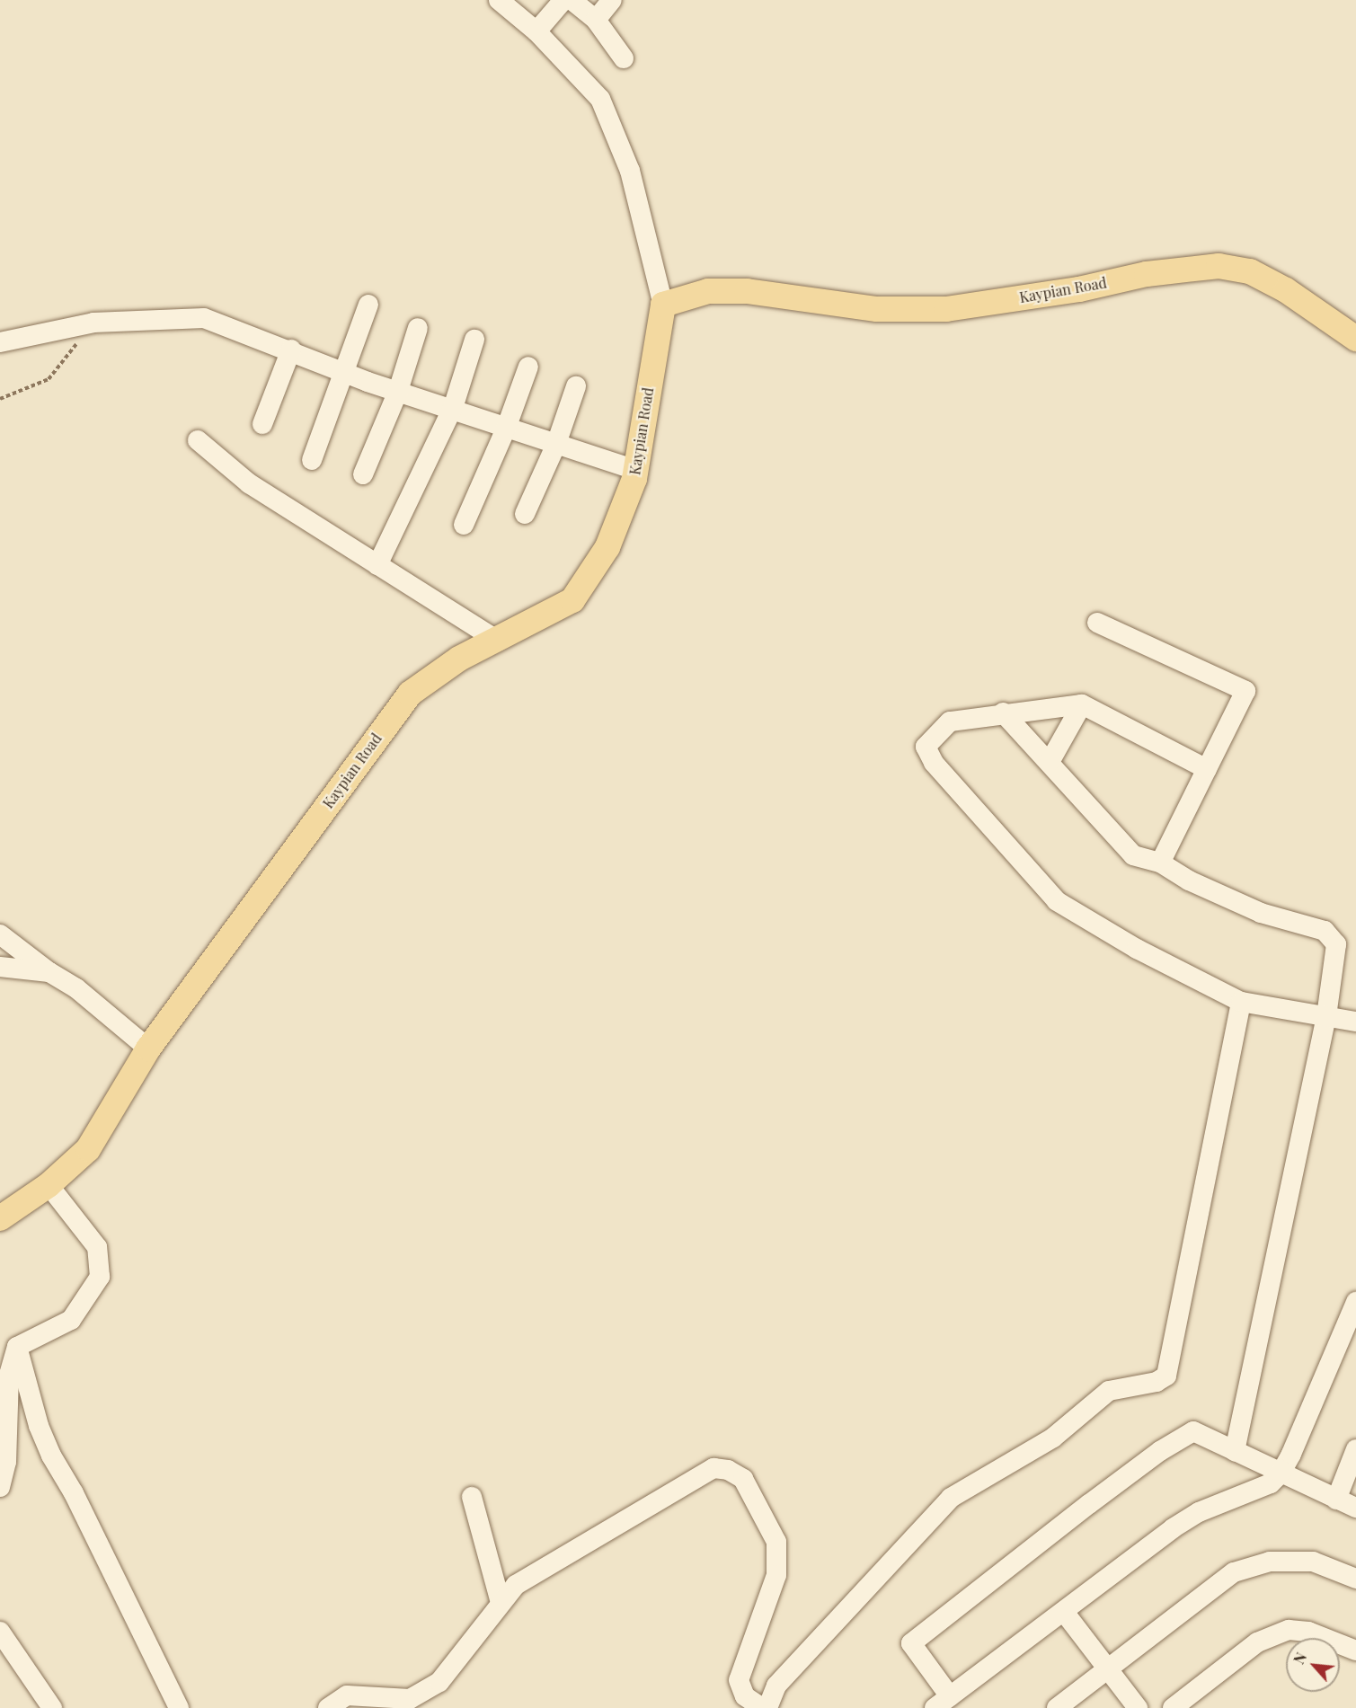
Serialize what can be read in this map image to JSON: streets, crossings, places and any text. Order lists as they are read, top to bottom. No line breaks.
{"streets":{"main road":["Kaypian Road"]},"north":"top left"}
